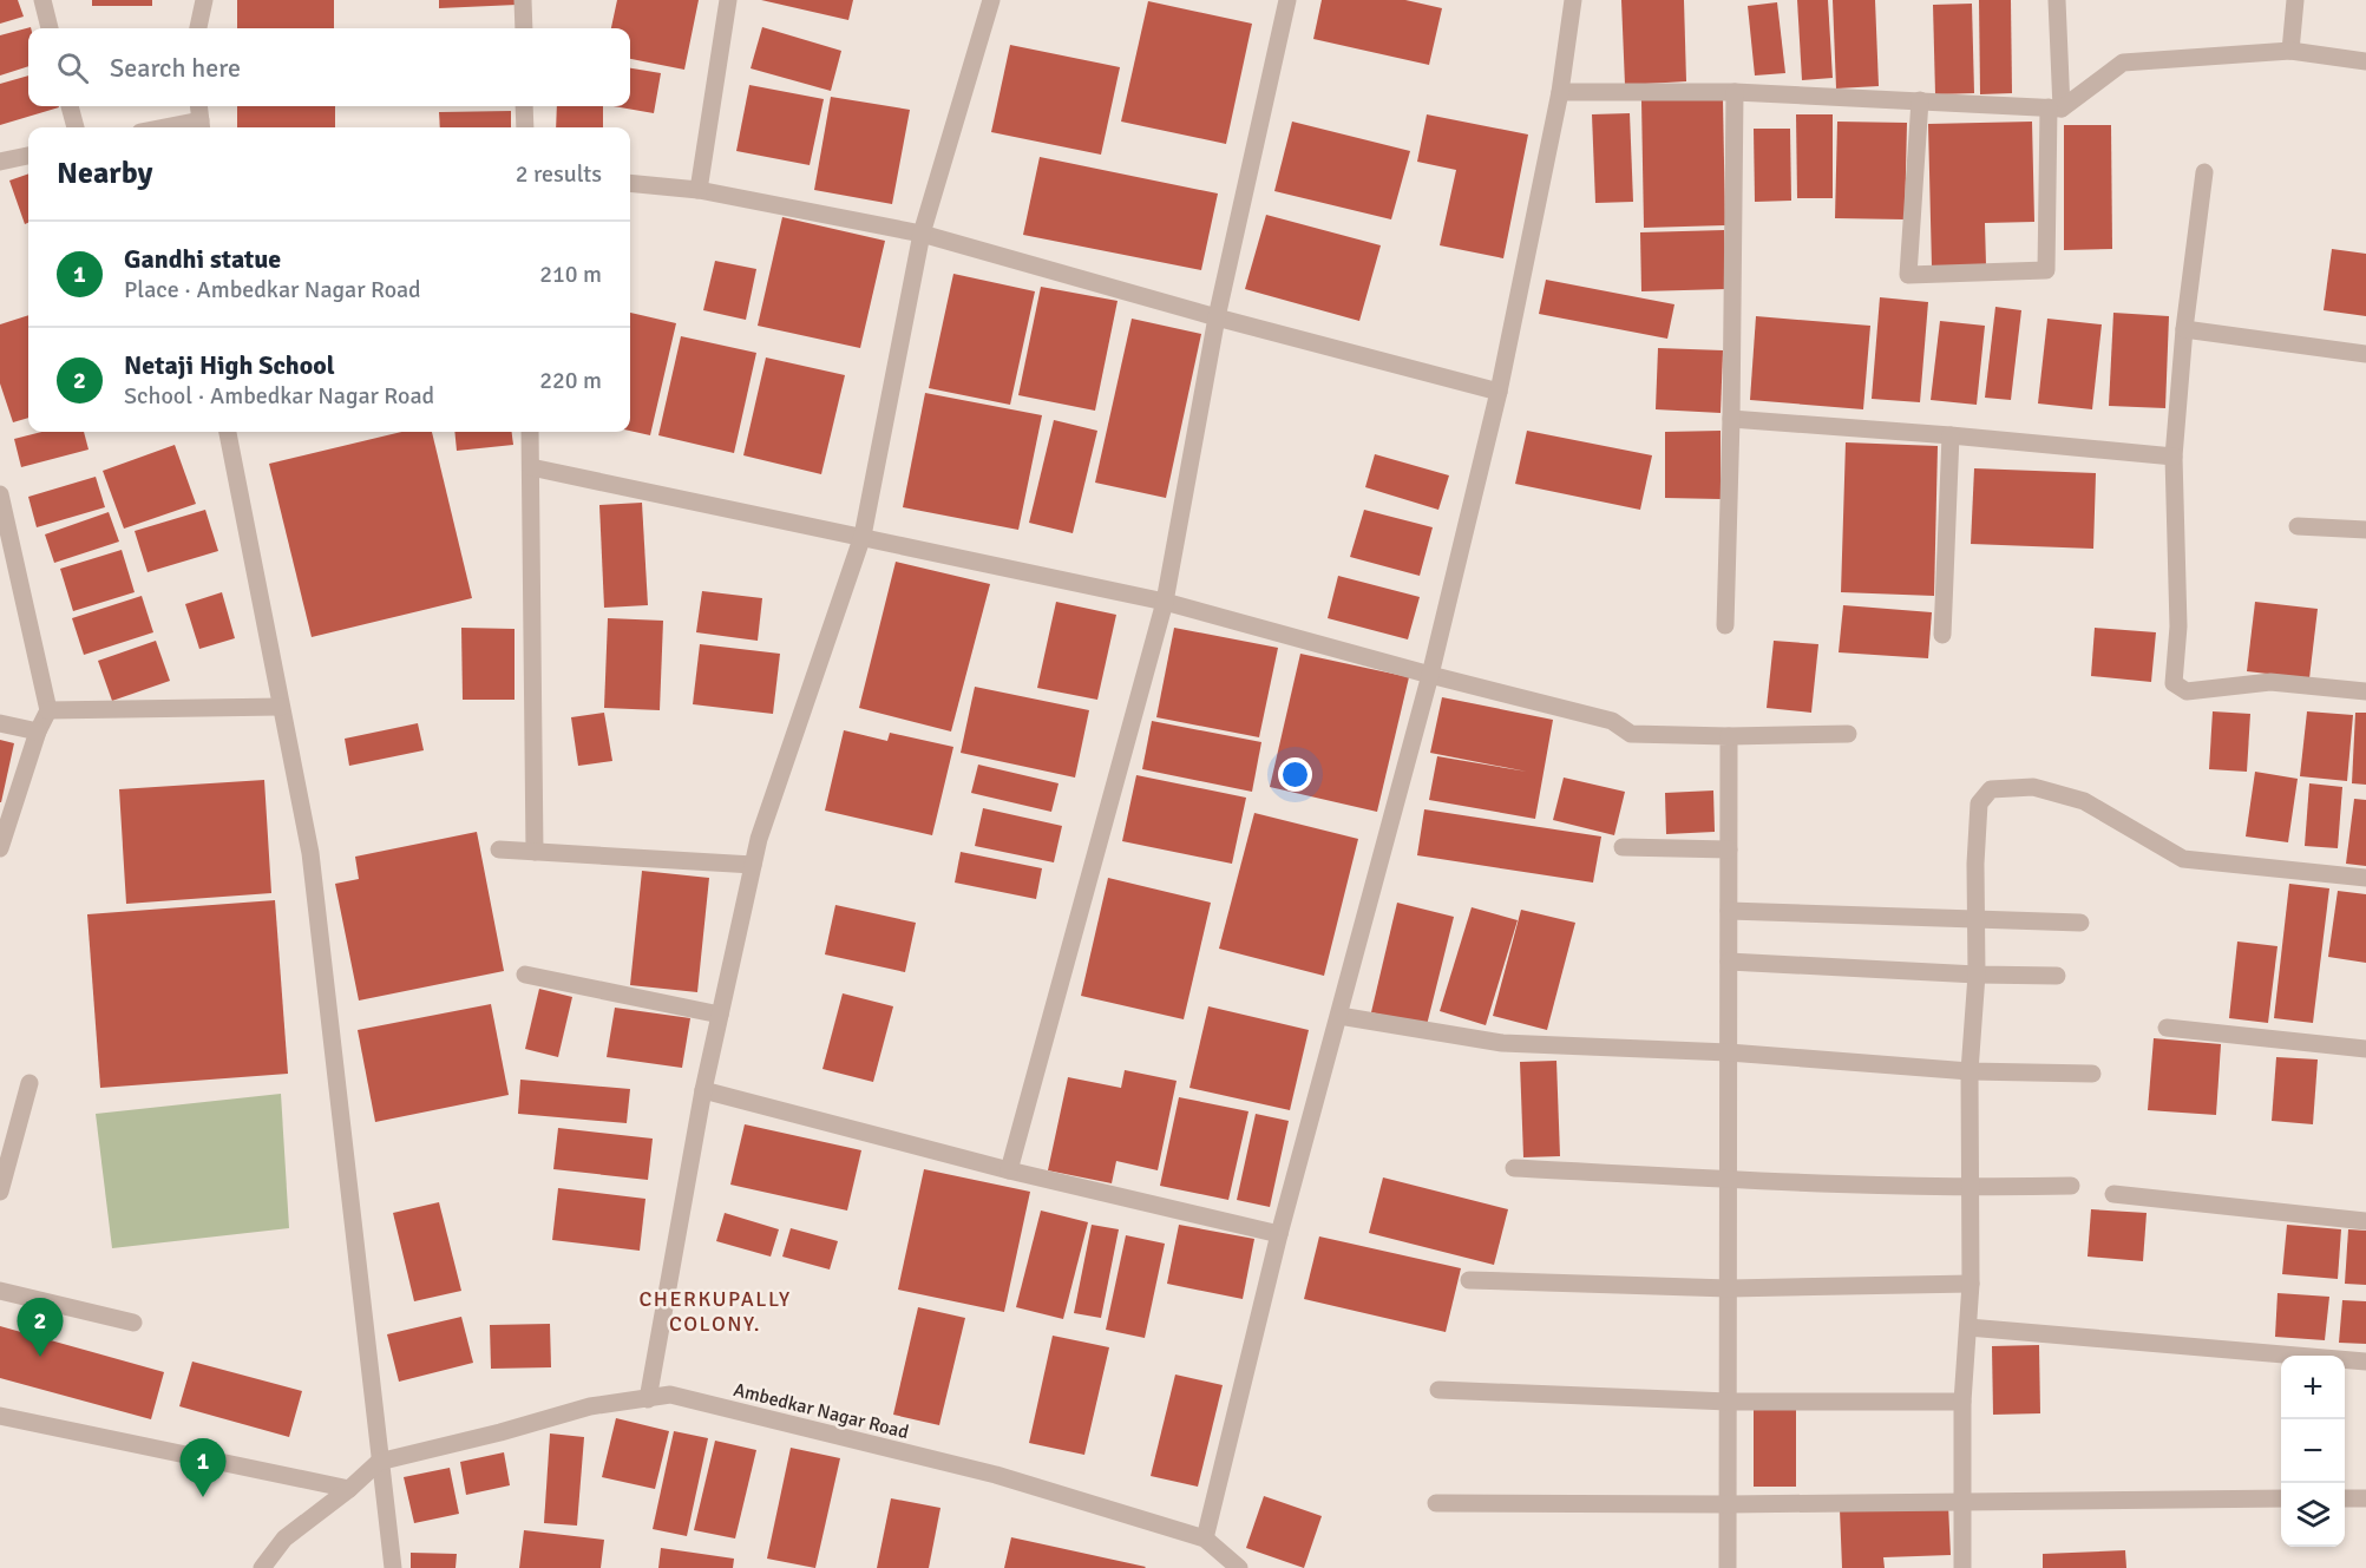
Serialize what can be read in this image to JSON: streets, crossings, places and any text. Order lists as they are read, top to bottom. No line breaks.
{"streets":{"street":["Ambedkar Nagar Road"]},"districts":["CHERKUPALLY COLONY."],"page":{"search":"Search here","heading":["Nearby","2 results"],"list":[{"mark":"1","name":"Gandhi statue","note":"Place · Ambedkar Nagar Road","value":"210 m"},{"mark":"2","name":"Netaji High School","note":"School · Ambedkar Nagar Road","value":"220 m"}],"pins":["2","1"],"map_buttons":["+","−"]}}
